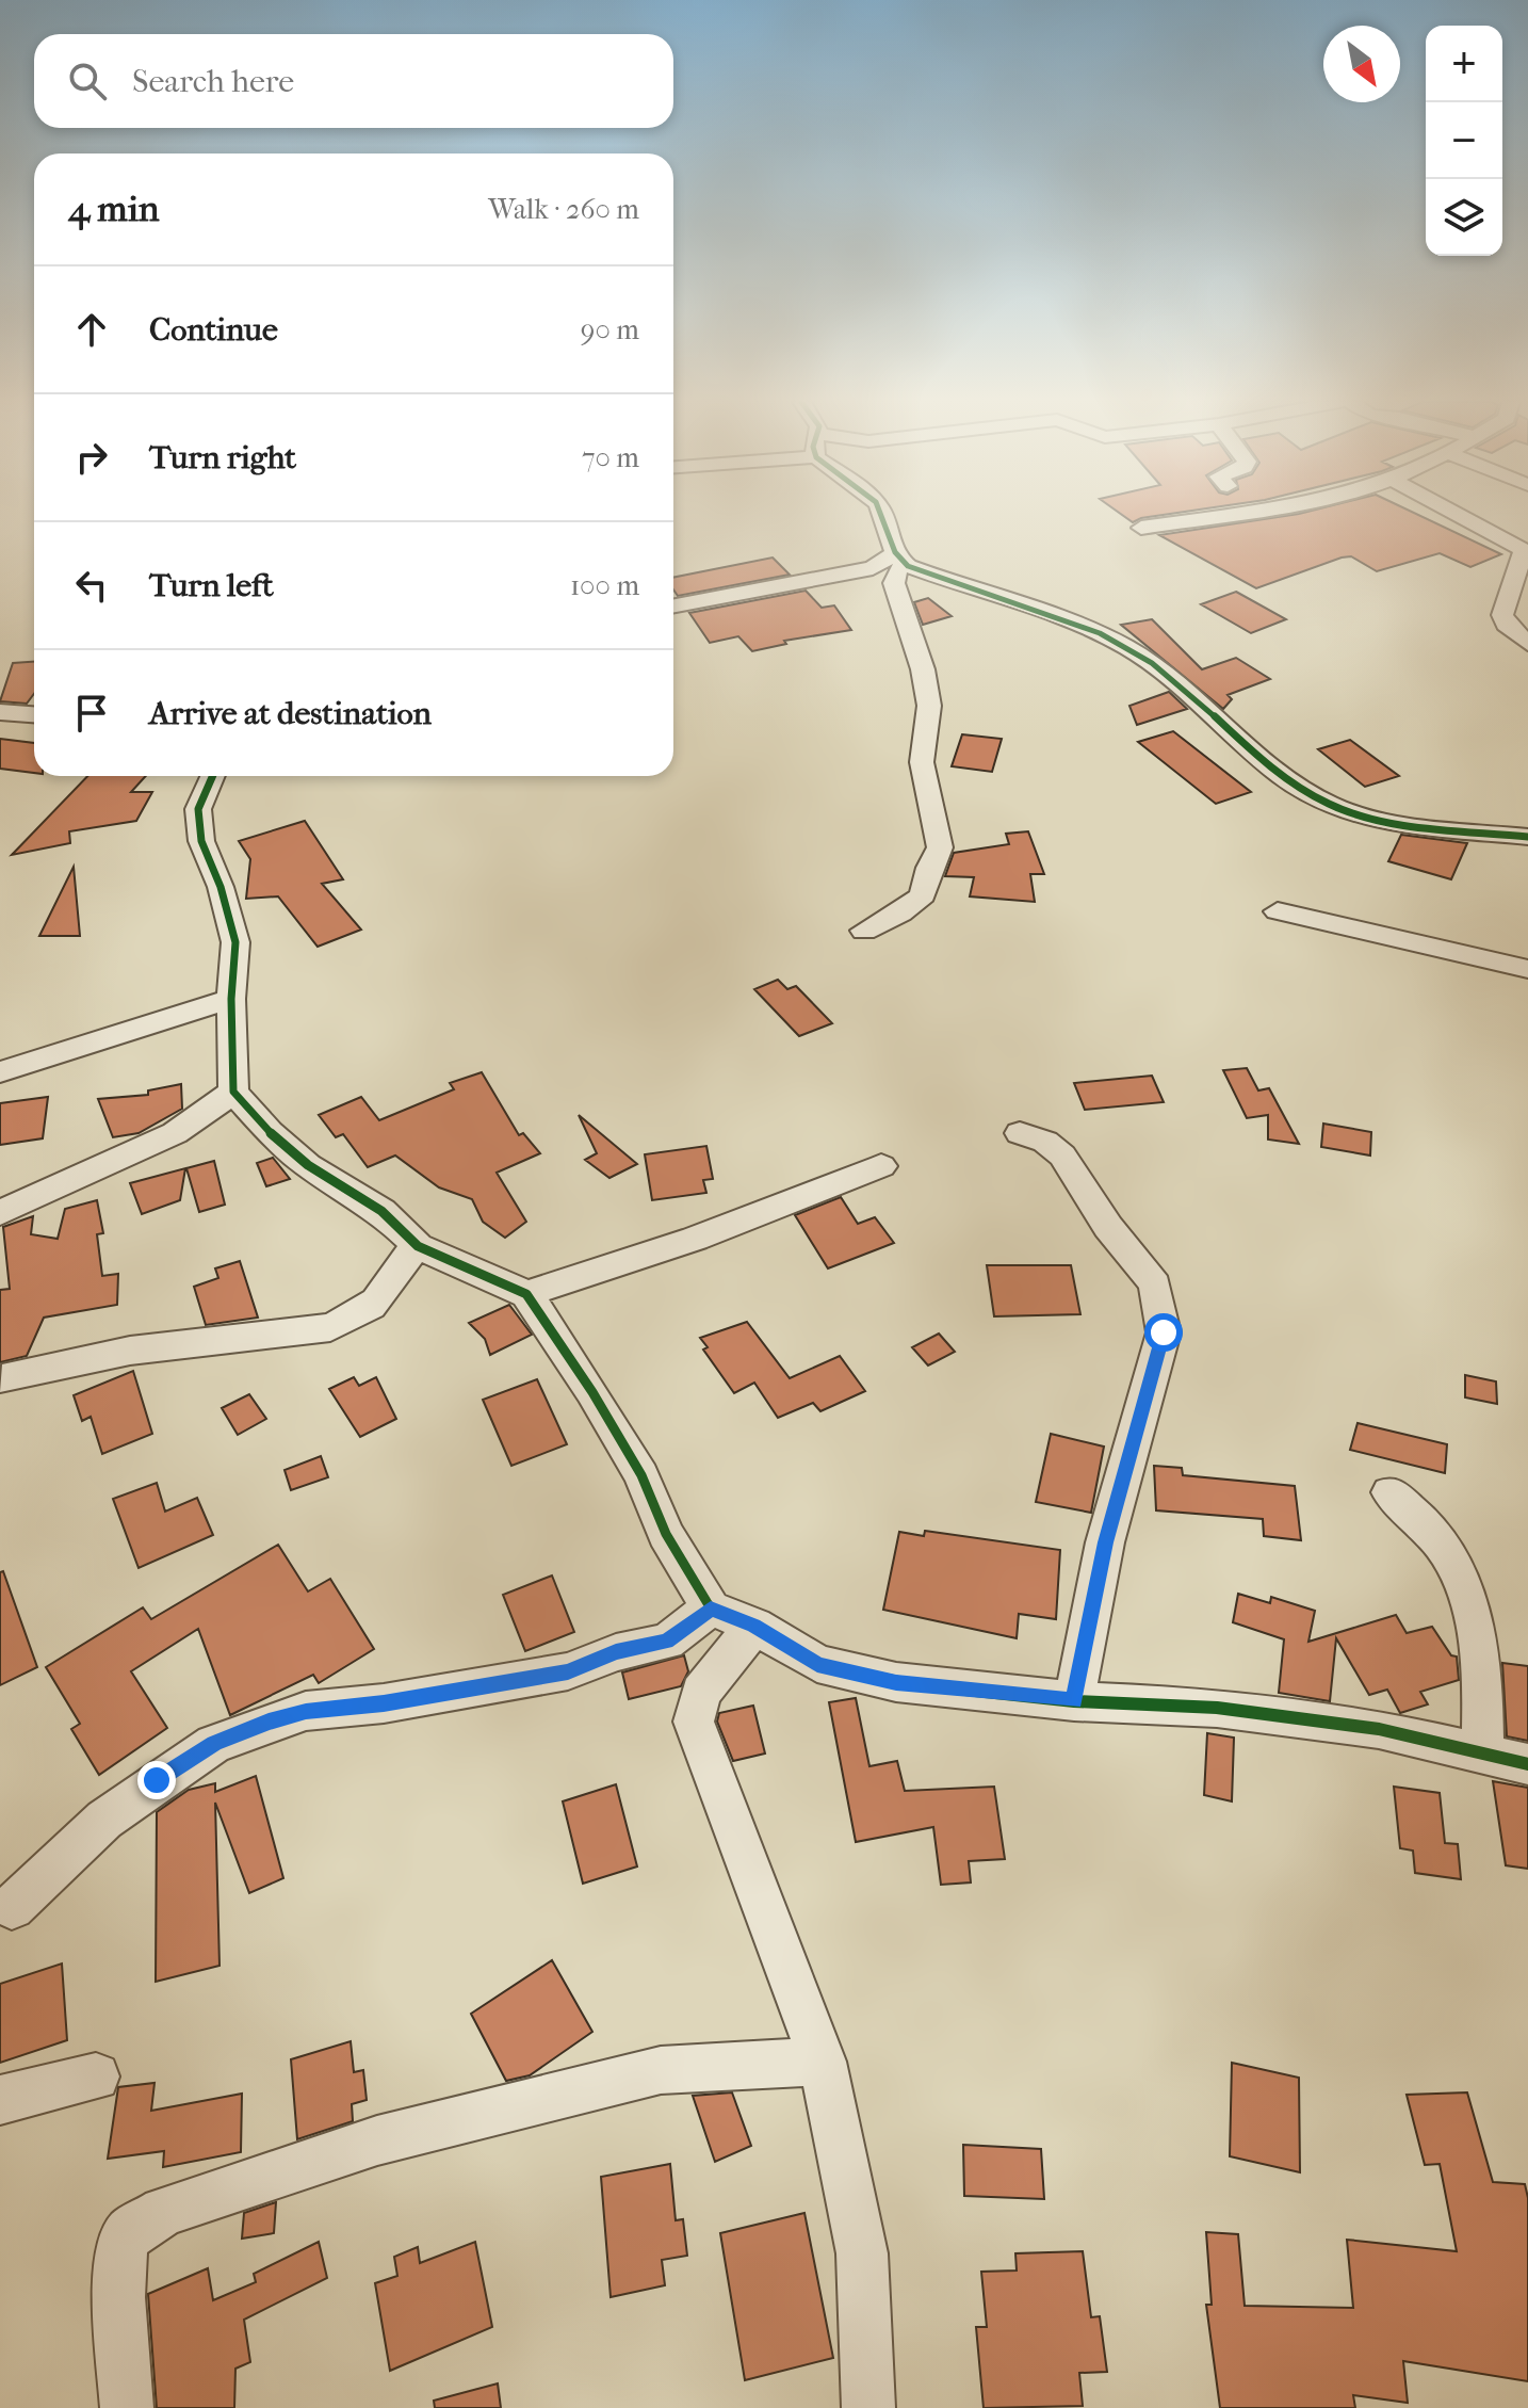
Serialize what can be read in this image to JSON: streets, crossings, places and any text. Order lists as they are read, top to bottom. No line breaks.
{"north":"bottom right","page":{"map_buttons":["+","−"],"search":"Search here","heading":["4 min","Walk · 260 m"],"list":[["Continue","90 m"],["Turn right","70 m"],["Turn left","100 m"],"Arrive at destination"]}}
